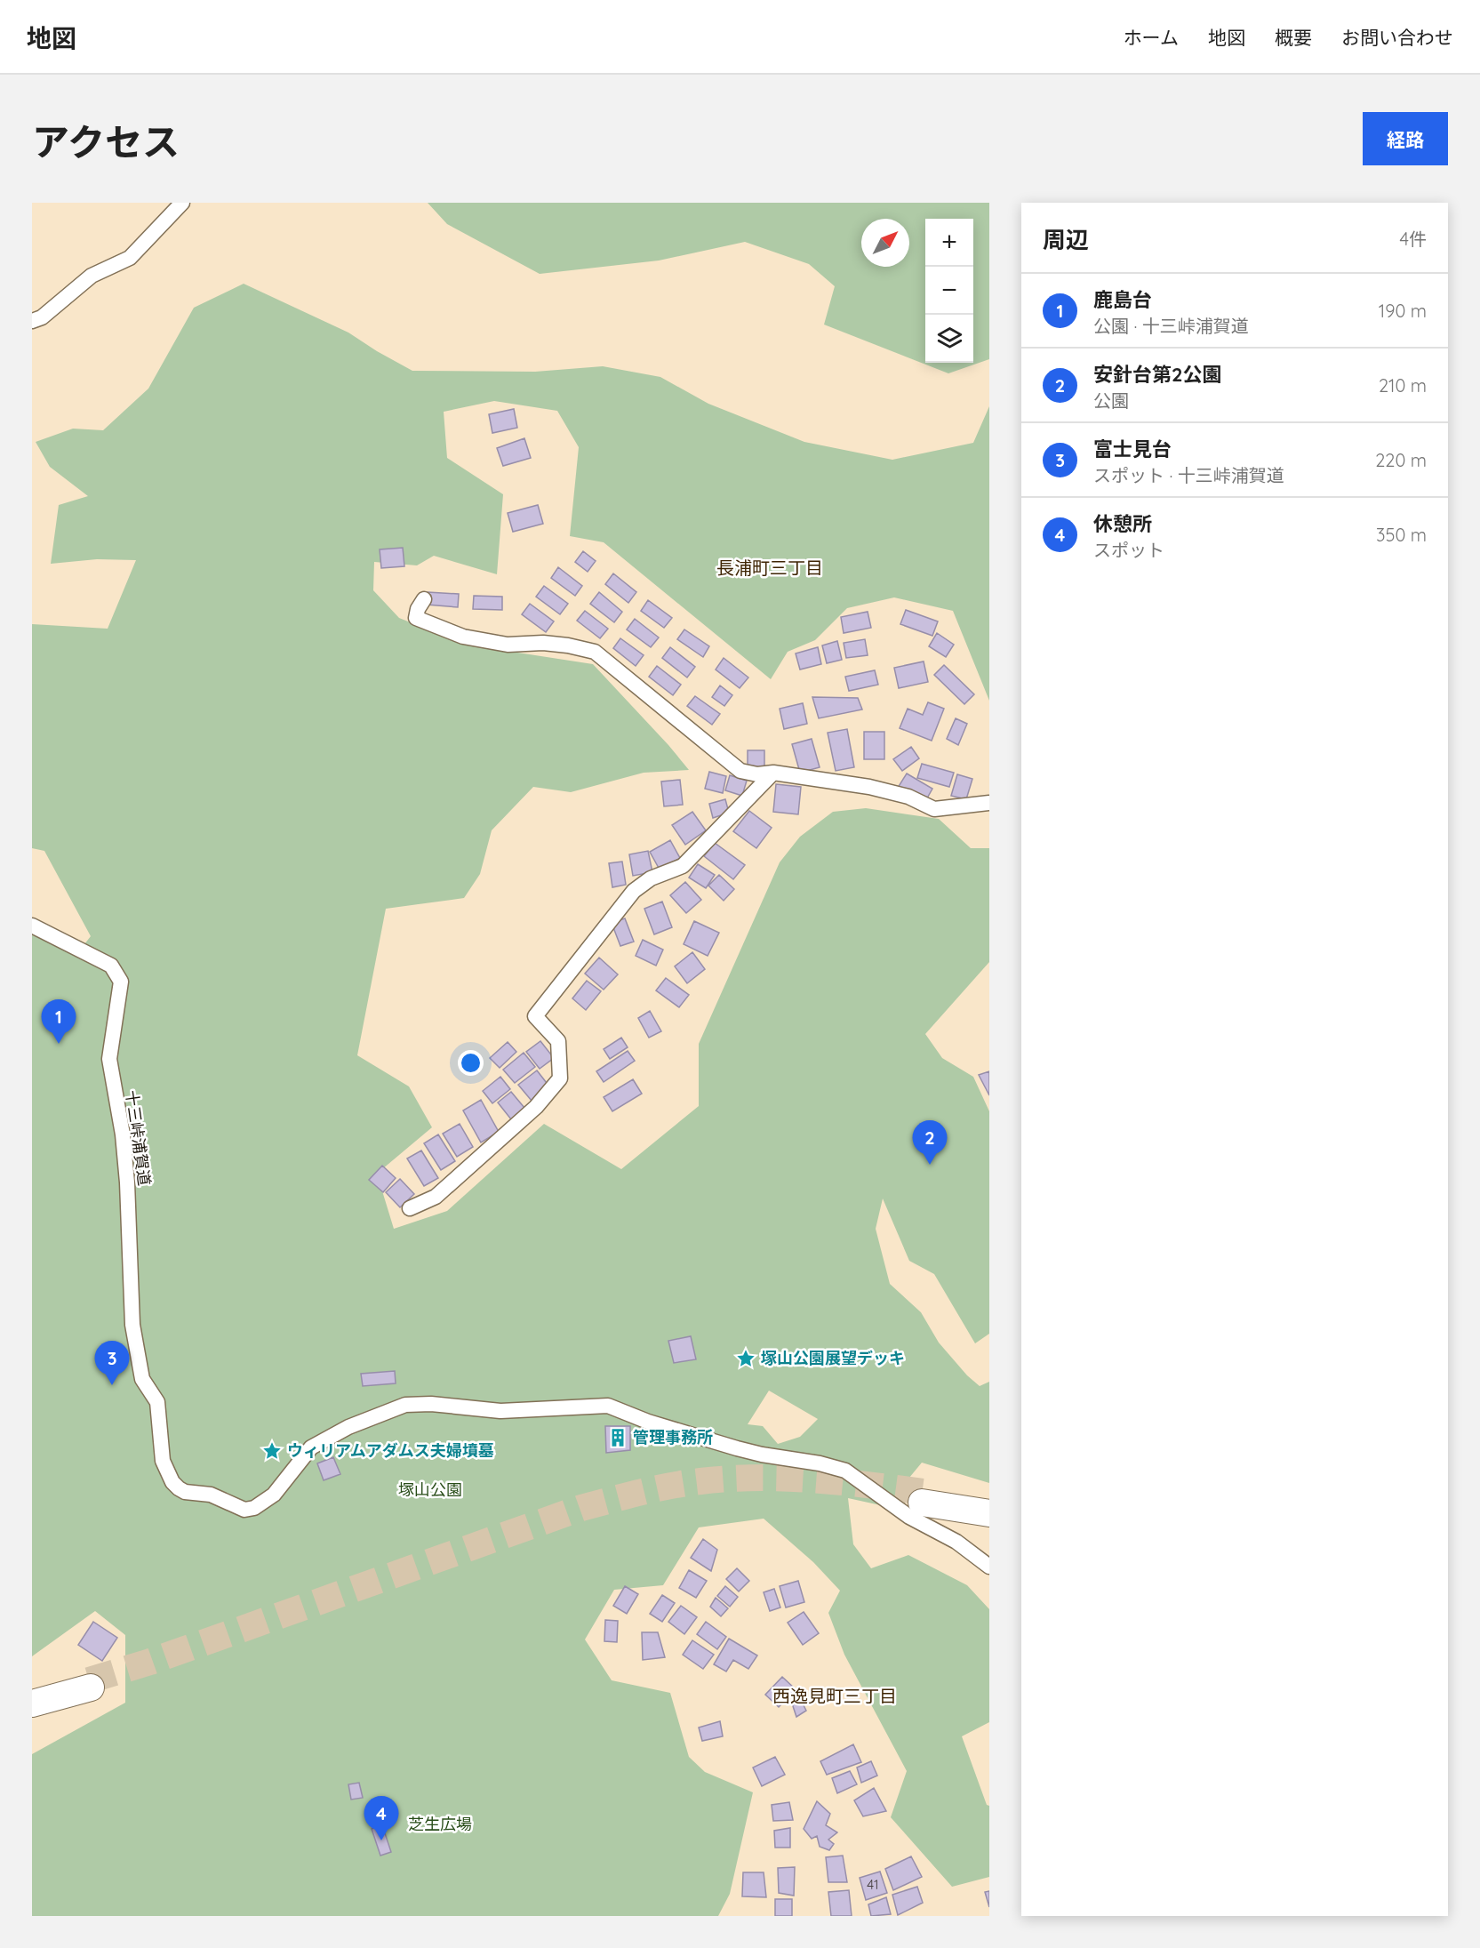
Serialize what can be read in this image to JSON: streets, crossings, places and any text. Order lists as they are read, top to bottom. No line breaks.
{"streets":{"street":["十三峠浦賀道"]},"districts":["長浦町三丁目","西逸見町三丁目"],"parks":["塚山公園","芝生広場"],"places":{"place":["塚山公園展望デッキ","ウィリアムアダムス夫婦墳墓"],"building":["管理事務所"]},"house_numbers":["41"],"north":"top right","page":{"header":"地図","nav":["ホーム","地図","概要","お問い合わせ"],"title":"アクセス","buttons":"経路","heading":["周辺","4件"],"map_buttons":["+","−"],"list":[{"mark":"1","name":"鹿島台","note":"公園 · 十三峠浦賀道","value":"190 m"},{"mark":"2","name":"安針台第2公園","note":"公園","value":"210 m"},{"mark":"3","name":"富士見台","note":"スポット · 十三峠浦賀道","value":"220 m"},{"mark":"4","name":"休憩所","note":"スポット","value":"350 m"}],"pins":["1","2","3","4"]}}
